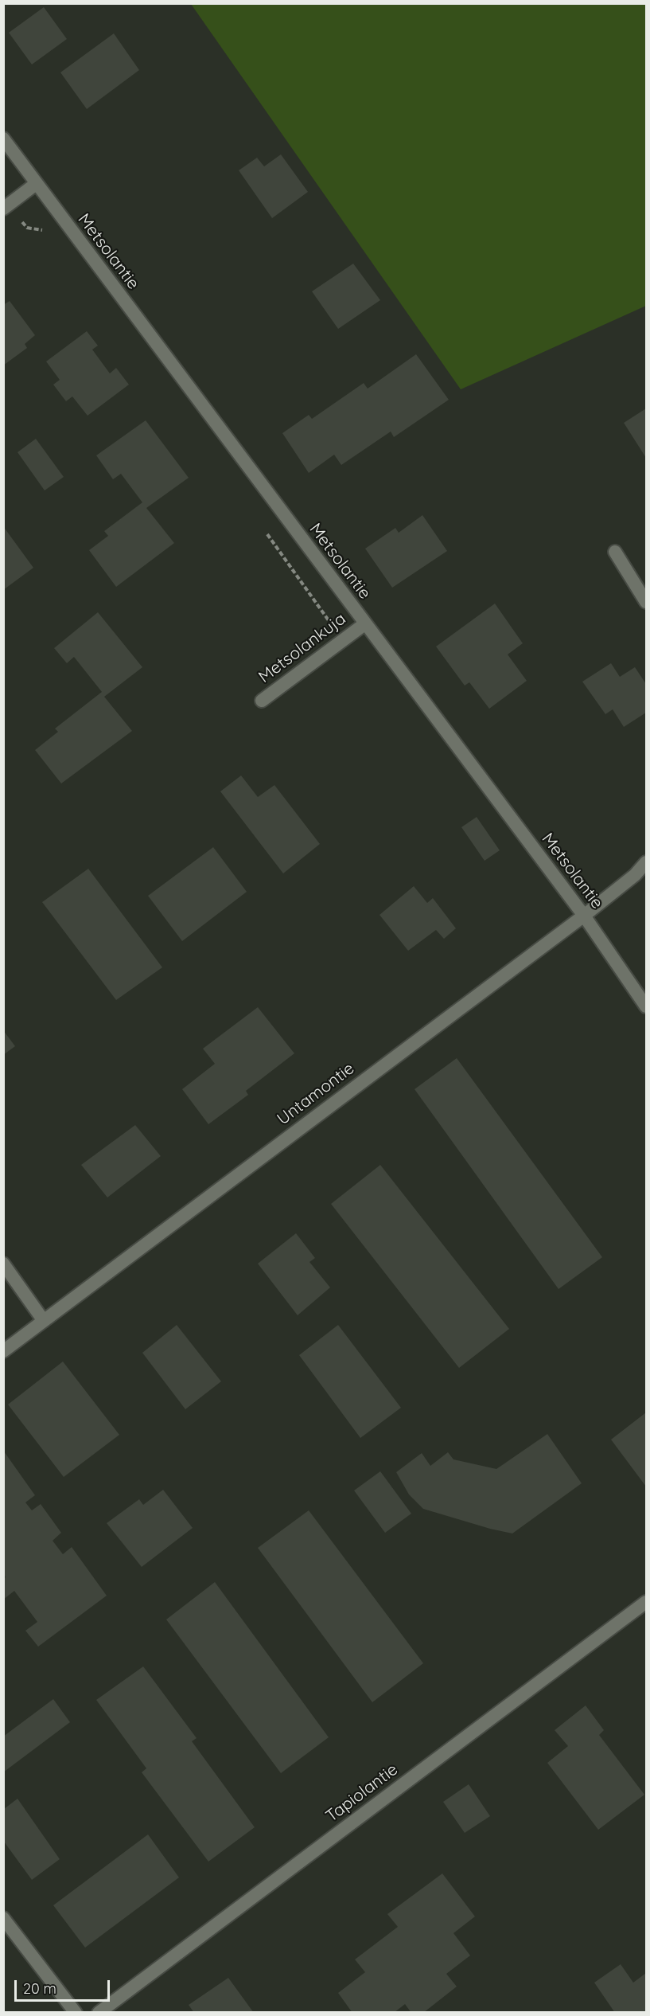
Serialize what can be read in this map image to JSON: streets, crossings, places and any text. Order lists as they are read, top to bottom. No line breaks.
{"streets":{"street":["Metsolantie","Metsolankuja","Untamontie","Tapiolantie"]},"crossings":[["Metsolantie","Metsolankuja"],["Metsolantie","Untamontie"]],"scale_bar":"20 m"}
